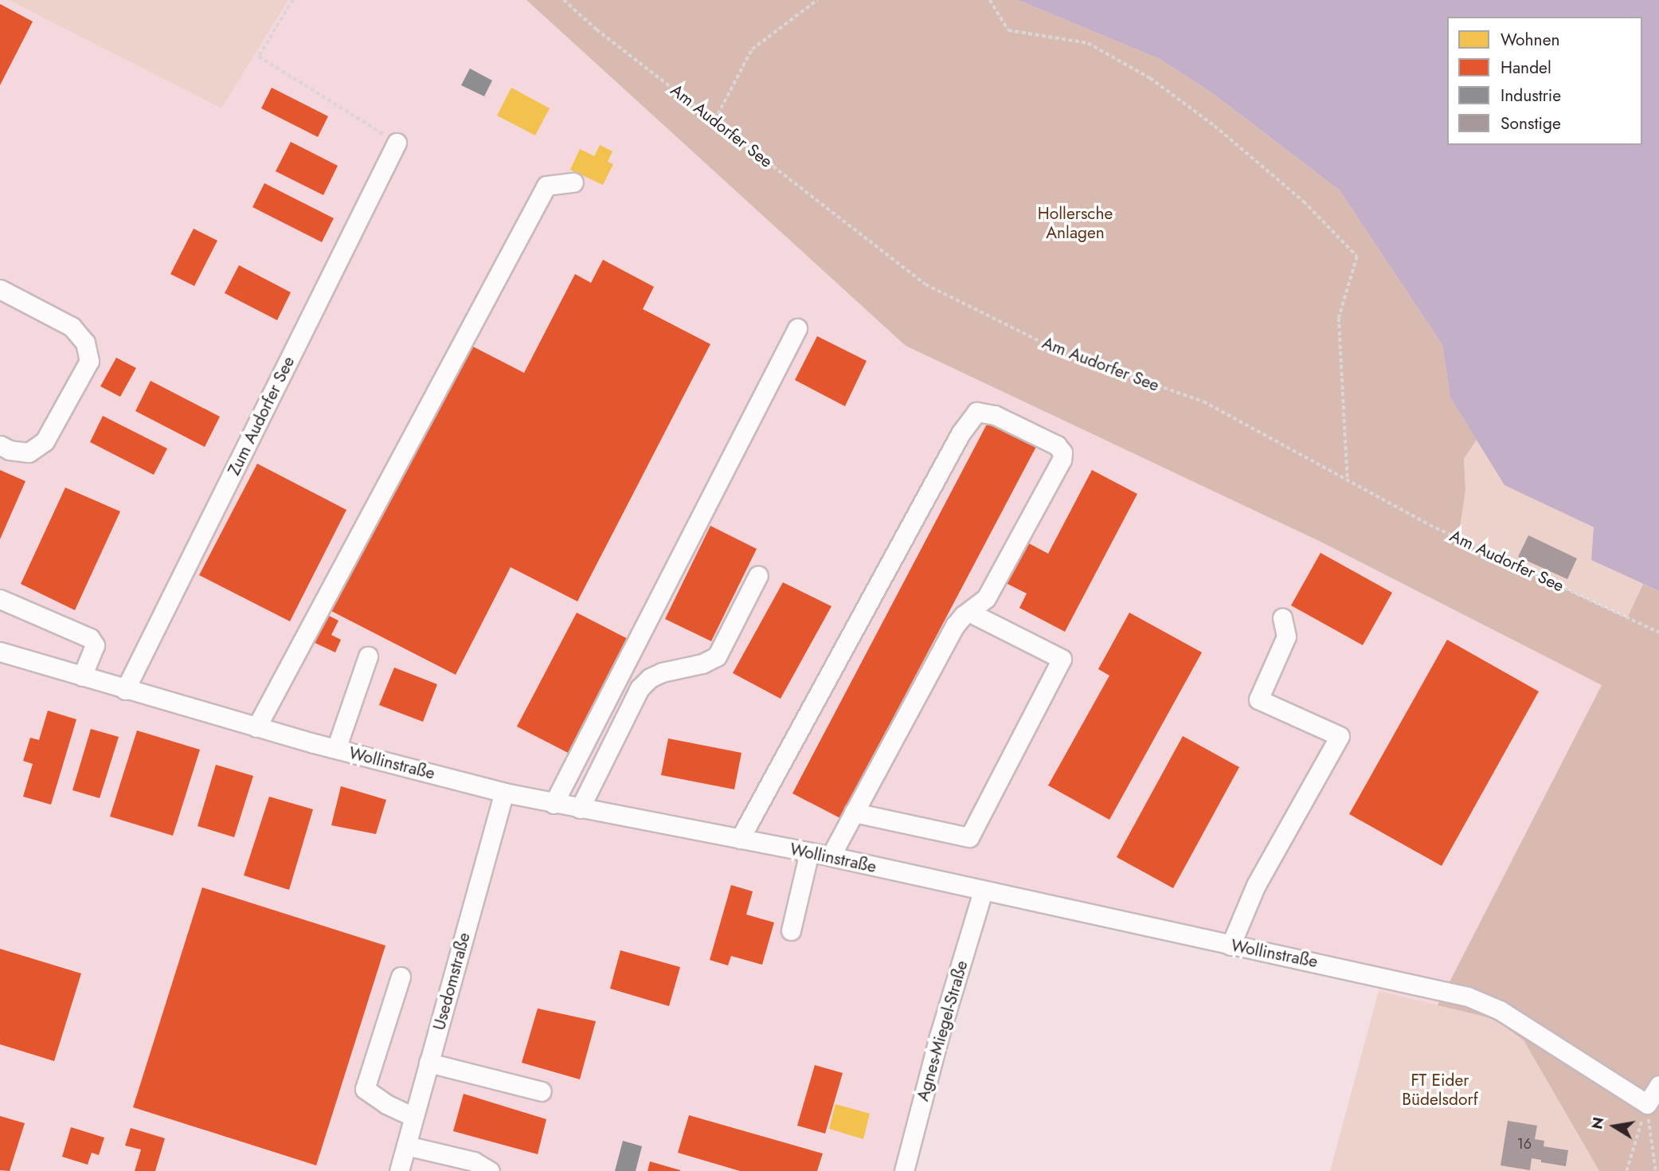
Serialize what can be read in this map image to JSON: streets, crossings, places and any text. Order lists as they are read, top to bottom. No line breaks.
{"streets":{"street":["Zum Audorfer See","Wollinstraße","Usedomstraße","Agnes-Miegel-Straße"],"path":["Am Audorfer See"]},"crossings":[["Zum Audorfer See","Wollinstraße"],["Wollinstraße","Usedomstraße"],["Wollinstraße","Agnes-Miegel-Straße"]],"parks":["Hollersche Anlagen","FT Eider Büdelsdorf"],"house_numbers":["16"],"legend":["Wohnen","Handel","Industrie","Sonstige"],"north":"left"}
